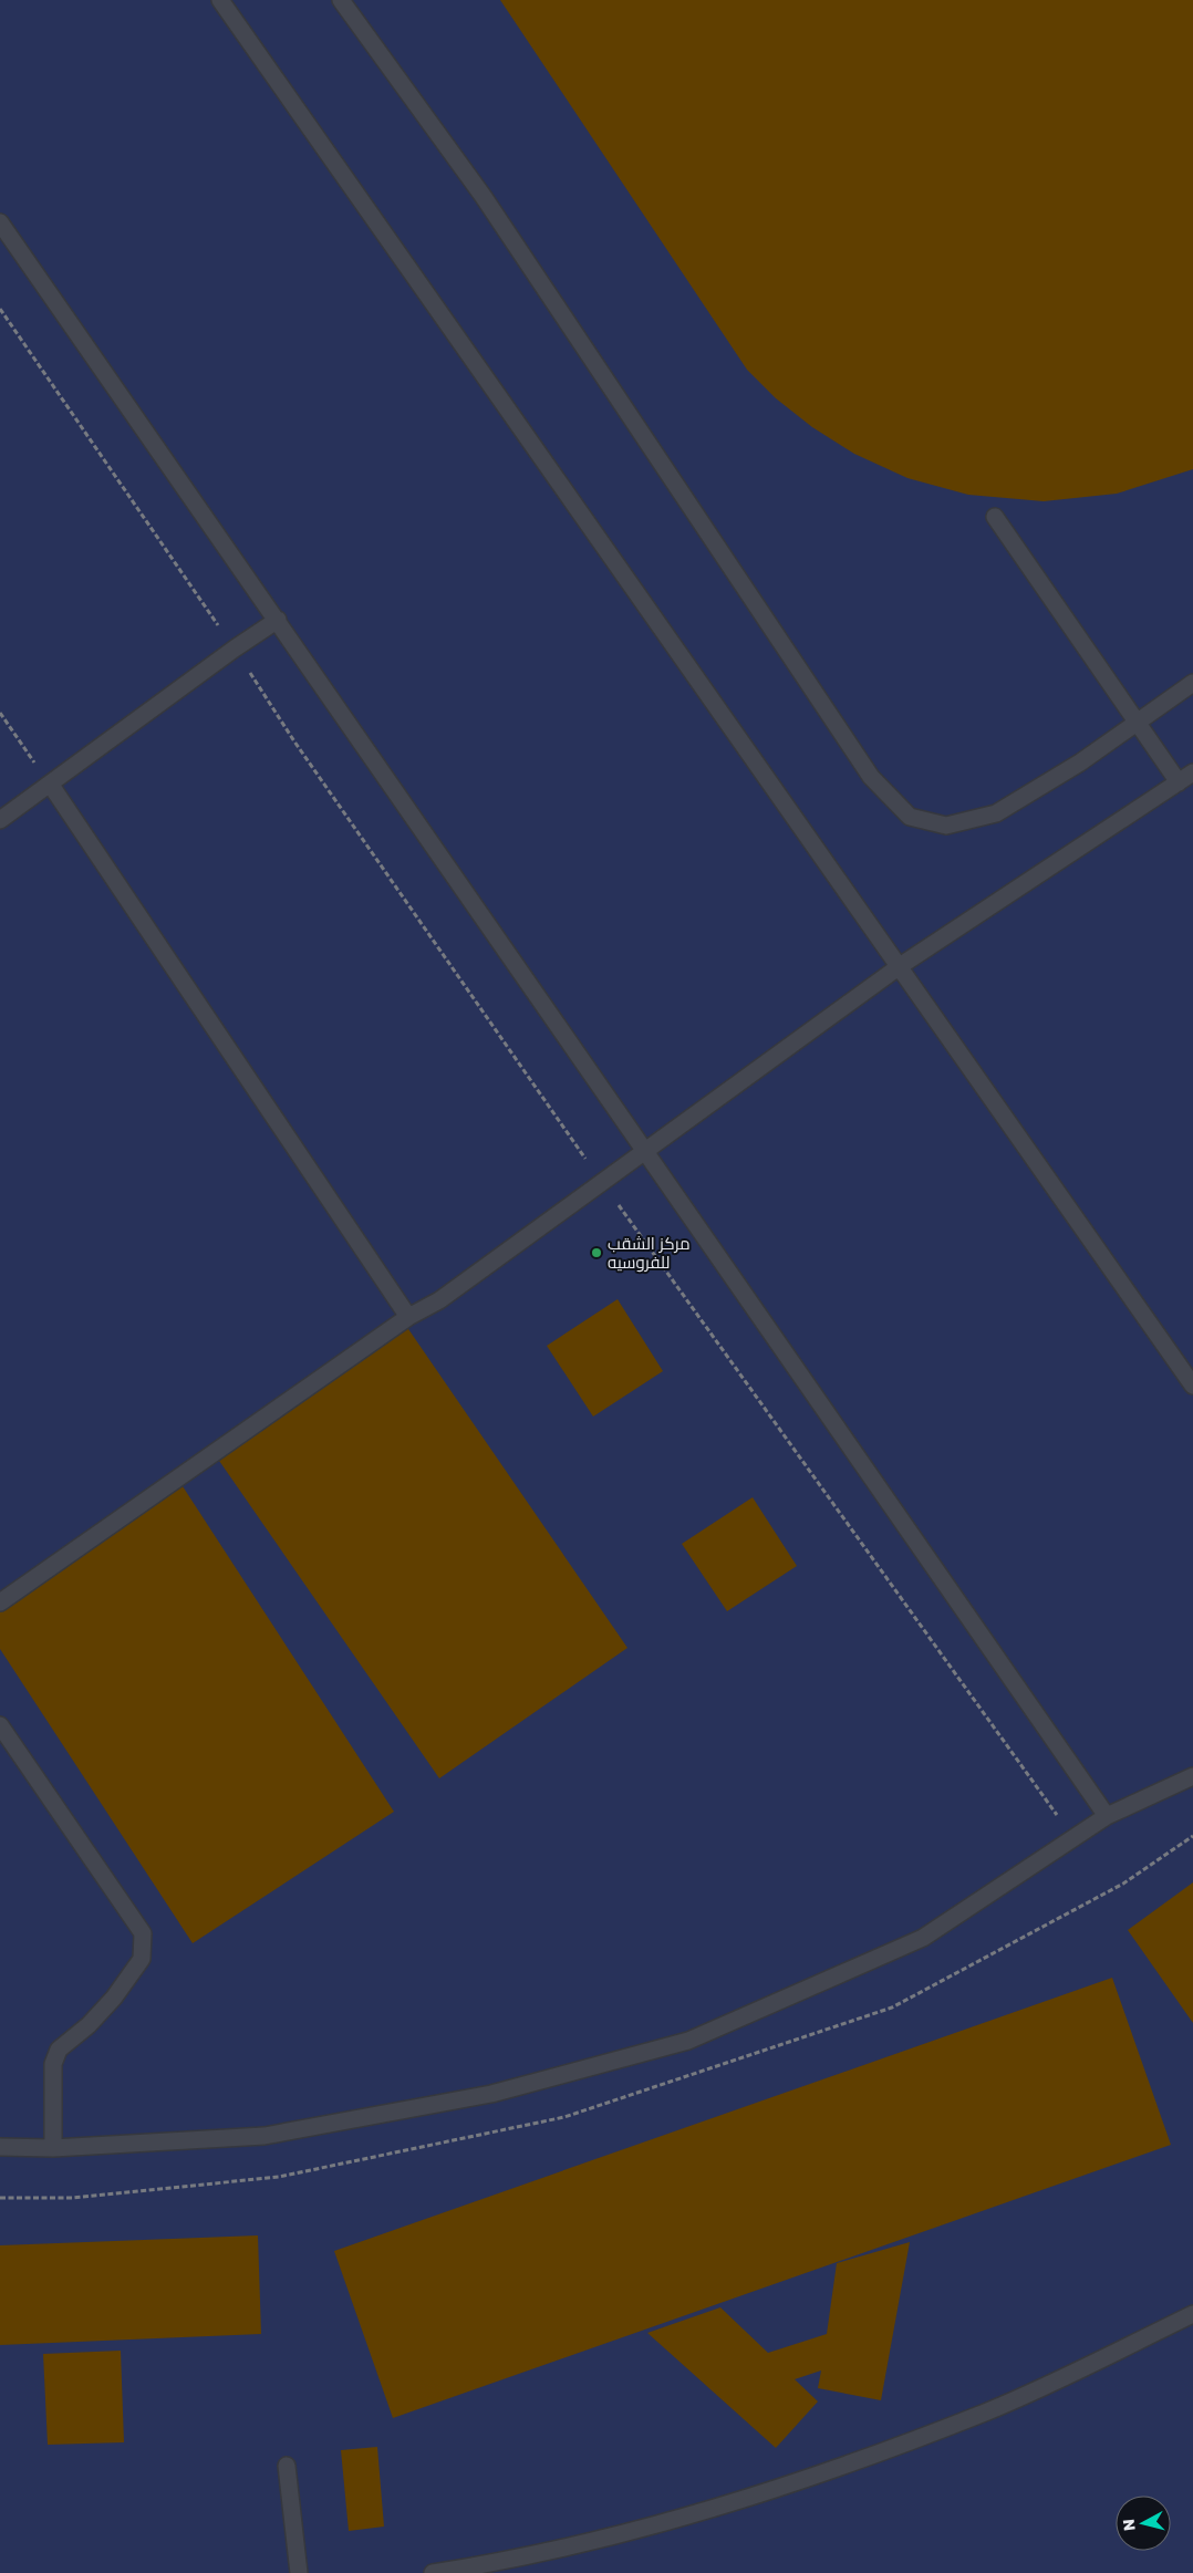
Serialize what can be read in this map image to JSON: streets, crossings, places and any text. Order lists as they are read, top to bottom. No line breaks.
{"places":["مركز الشقب للفروسيه"],"north":"left"}
